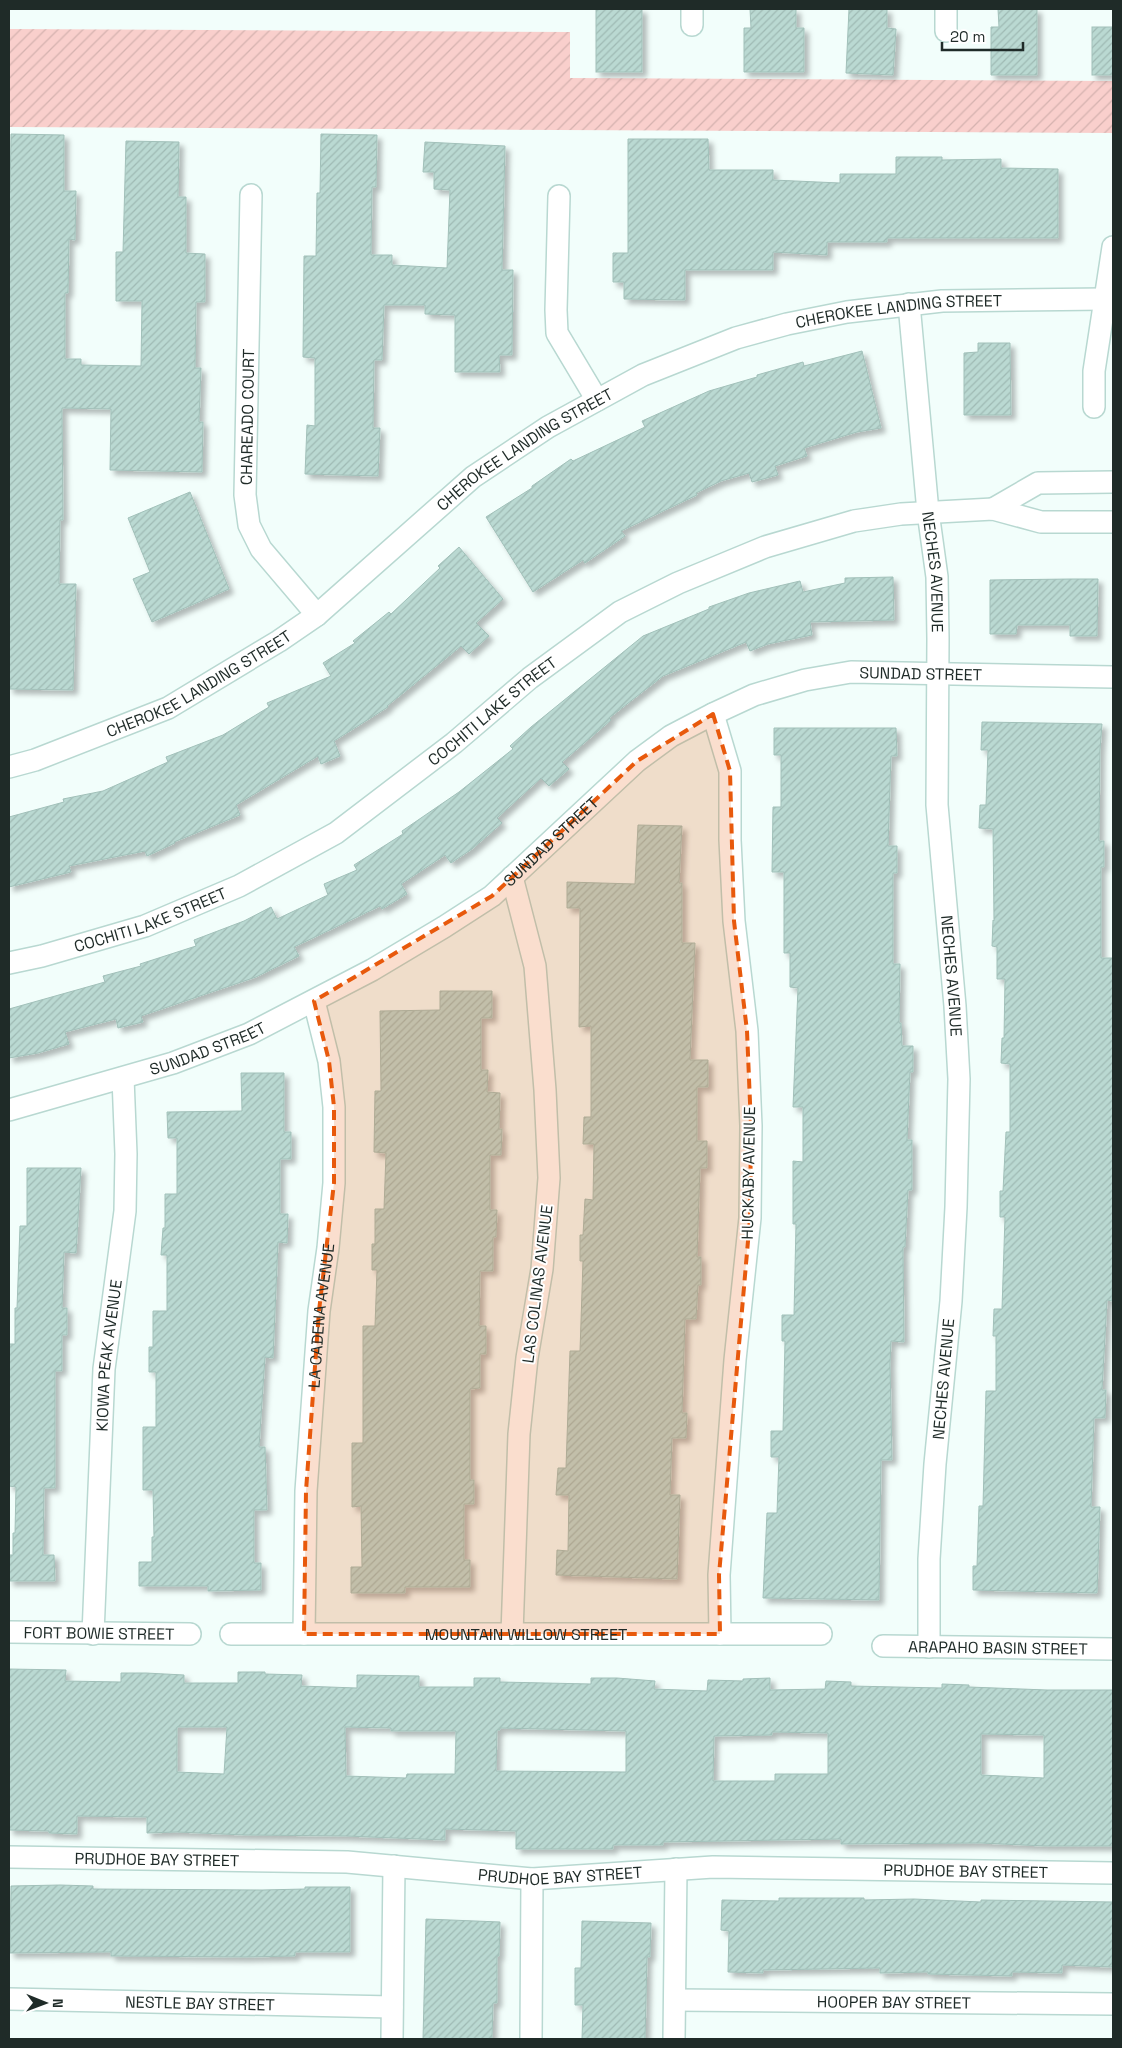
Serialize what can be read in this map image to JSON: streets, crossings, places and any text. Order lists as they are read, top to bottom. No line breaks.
{"streets":{"street":["CHEROKEE LANDING STREET","CHAREADO COURT","NECHES AVENUE","SUNDAD STREET","COCHITI LAKE STREET","HUCKABY AVENUE","LAS COLINAS AVENUE","LA CADENA AVENUE","KIOWA PEAK AVENUE","FORT BOWIE STREET","MOUNTAIN WILLOW STREET","ARAPAHO BASIN STREET","PRUDHOE BAY STREET","HOOPER BAY STREET","NESTLE BAY STREET"]},"crossings":[["CHEROKEE LANDING STREET","CHAREADO COURT"],["CHEROKEE LANDING STREET","NECHES AVENUE"],["NECHES AVENUE","SUNDAD STREET"],["NECHES AVENUE","COCHITI LAKE STREET"],["NECHES AVENUE","ARAPAHO BASIN STREET"],["SUNDAD STREET","HUCKABY AVENUE"],["SUNDAD STREET","LAS COLINAS AVENUE"],["SUNDAD STREET","LA CADENA AVENUE"],["SUNDAD STREET","KIOWA PEAK AVENUE"],["HUCKABY AVENUE","MOUNTAIN WILLOW STREET"],["LAS COLINAS AVENUE","MOUNTAIN WILLOW STREET"],["LA CADENA AVENUE","MOUNTAIN WILLOW STREET"],["KIOWA PEAK AVENUE","FORT BOWIE STREET"]],"scale_bar":"20 m","north":"right"}
